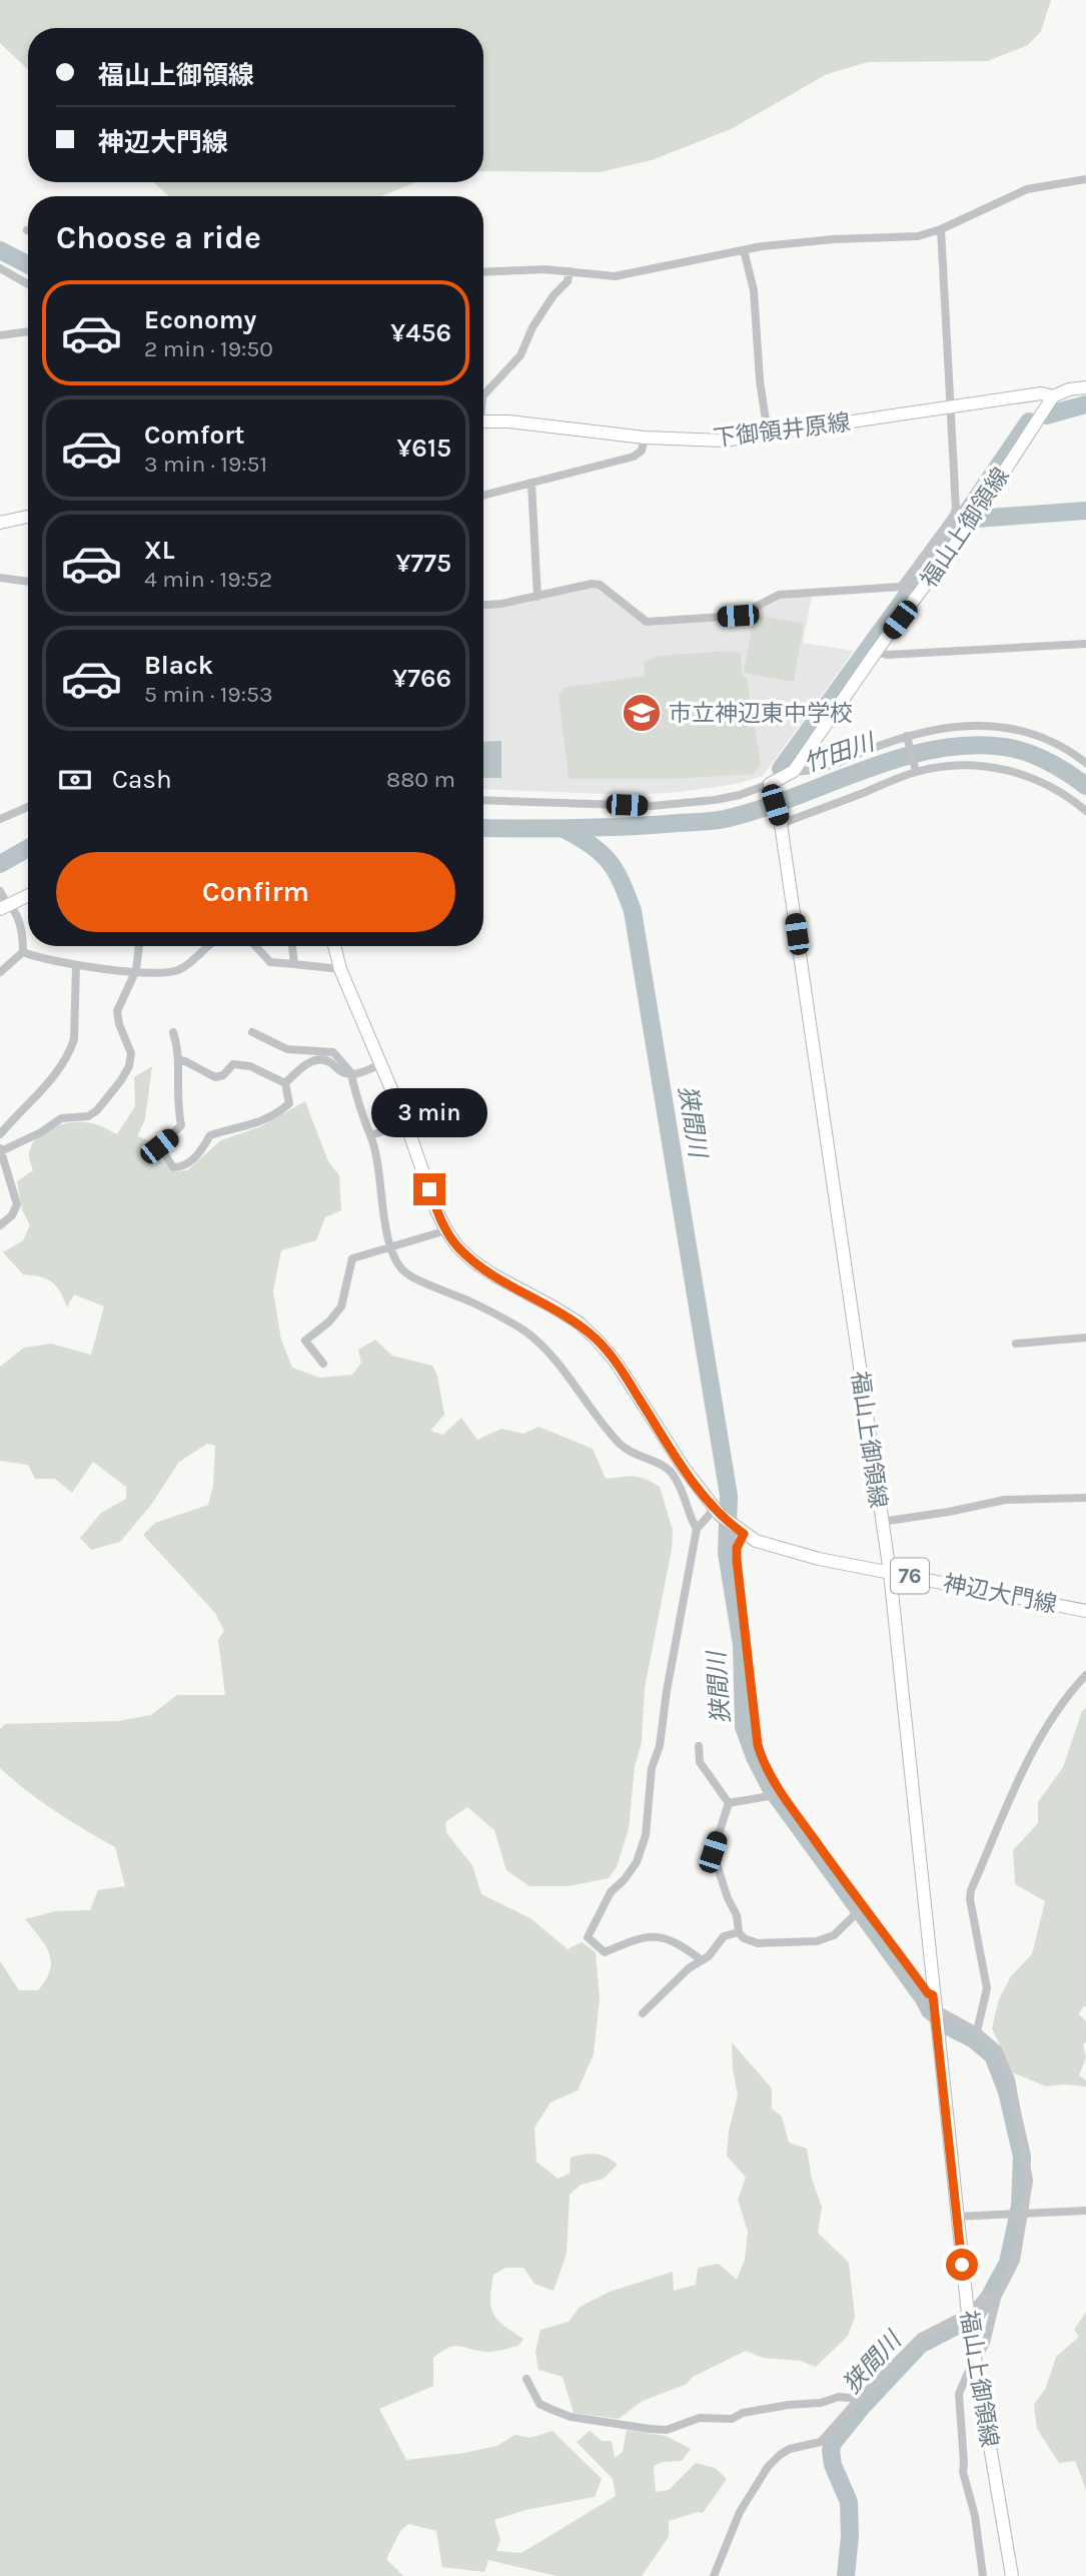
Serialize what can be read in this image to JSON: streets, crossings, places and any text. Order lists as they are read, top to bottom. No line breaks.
{"streets":{"main road":["下御領井原線","福山上御領線","76","神辺大門線"]},"crossings":[["下御領井原線","福山上御領線"],["福山上御領線","神辺大門線"]],"water":["竹田川","狭間川"],"places":{"school or university":["市立神辺東中学校"]},"page":{"banner":["福山上御領線","神辺大門線"],"heading":"Choose a ride","list":[{"name":"Economy","note":"2 min · 19:50","value":"¥456"},{"name":"Comfort","note":"3 min · 19:51","value":"¥615"},{"name":"XL","note":"4 min · 19:52","value":"¥775"},{"name":"Black","note":"5 min · 19:53","value":"¥766"}],"pay":["Cash","880 m"],"buttons":"Confirm","bubble":"3 min"}}
